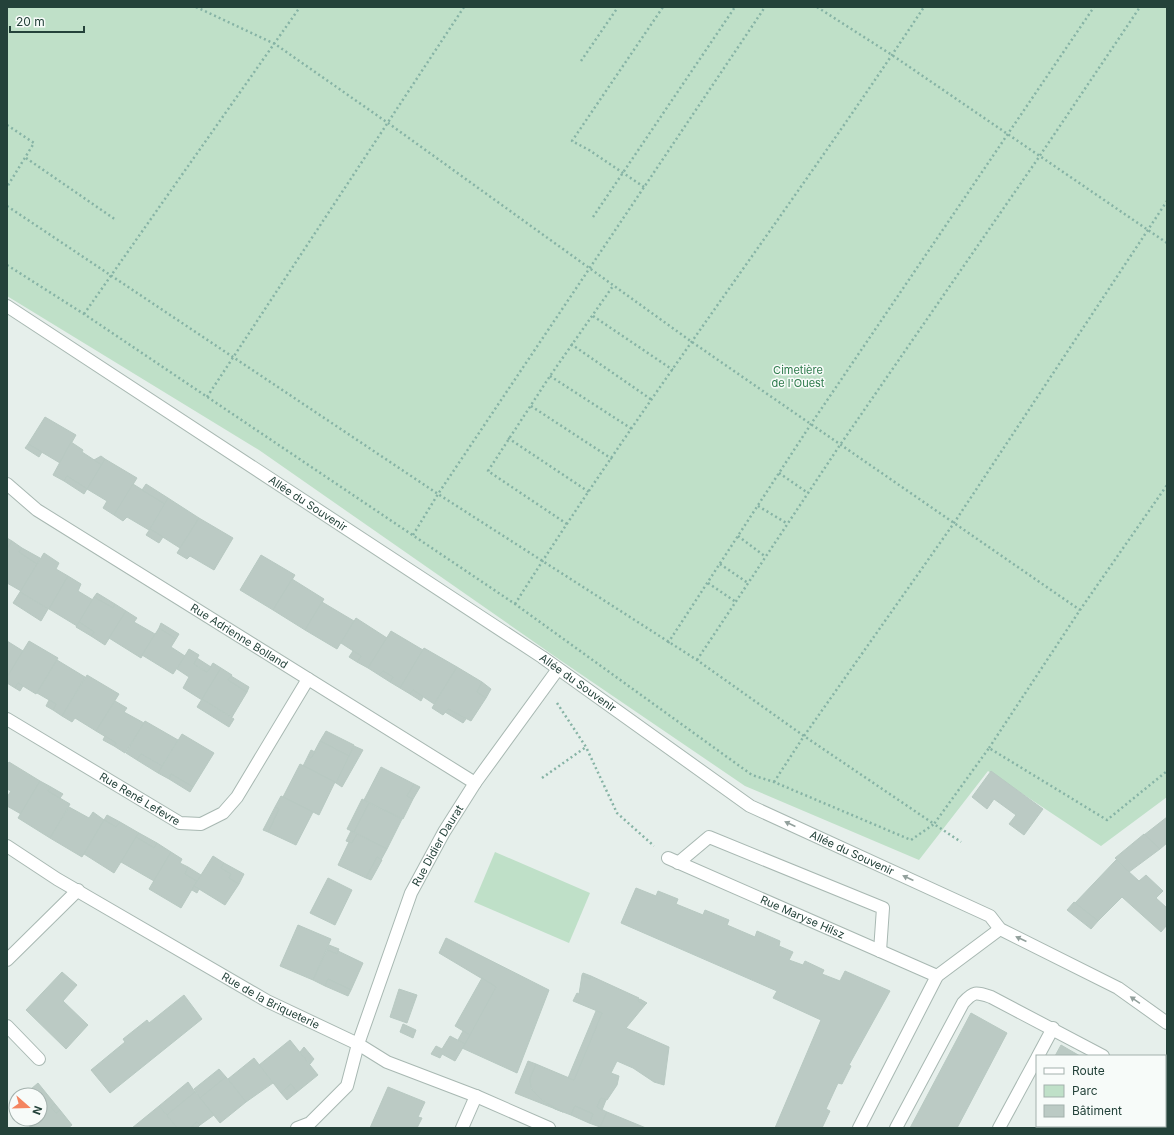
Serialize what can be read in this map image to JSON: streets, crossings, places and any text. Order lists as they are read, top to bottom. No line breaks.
{"streets":{"street":["Allée du Souvenir","Rue Adrienne Bolland","Rue René Lefevre","Rue Didier Daurat","Rue Maryse Hilsz","Rue de la Briqueterie"]},"crossings":[["Allée du Souvenir","Rue Didier Daurat"],["Rue Adrienne Bolland","Rue René Lefevre"],["Rue Adrienne Bolland","Rue Didier Daurat"],["Rue Didier Daurat","Rue de la Briqueterie"]],"one_way":["Allée du Souvenir"],"parks":["Cimetière de l'Ouest"],"legend":["Route","Parc","Bâtiment"],"scale_bar":"20 m","north":"right"}
